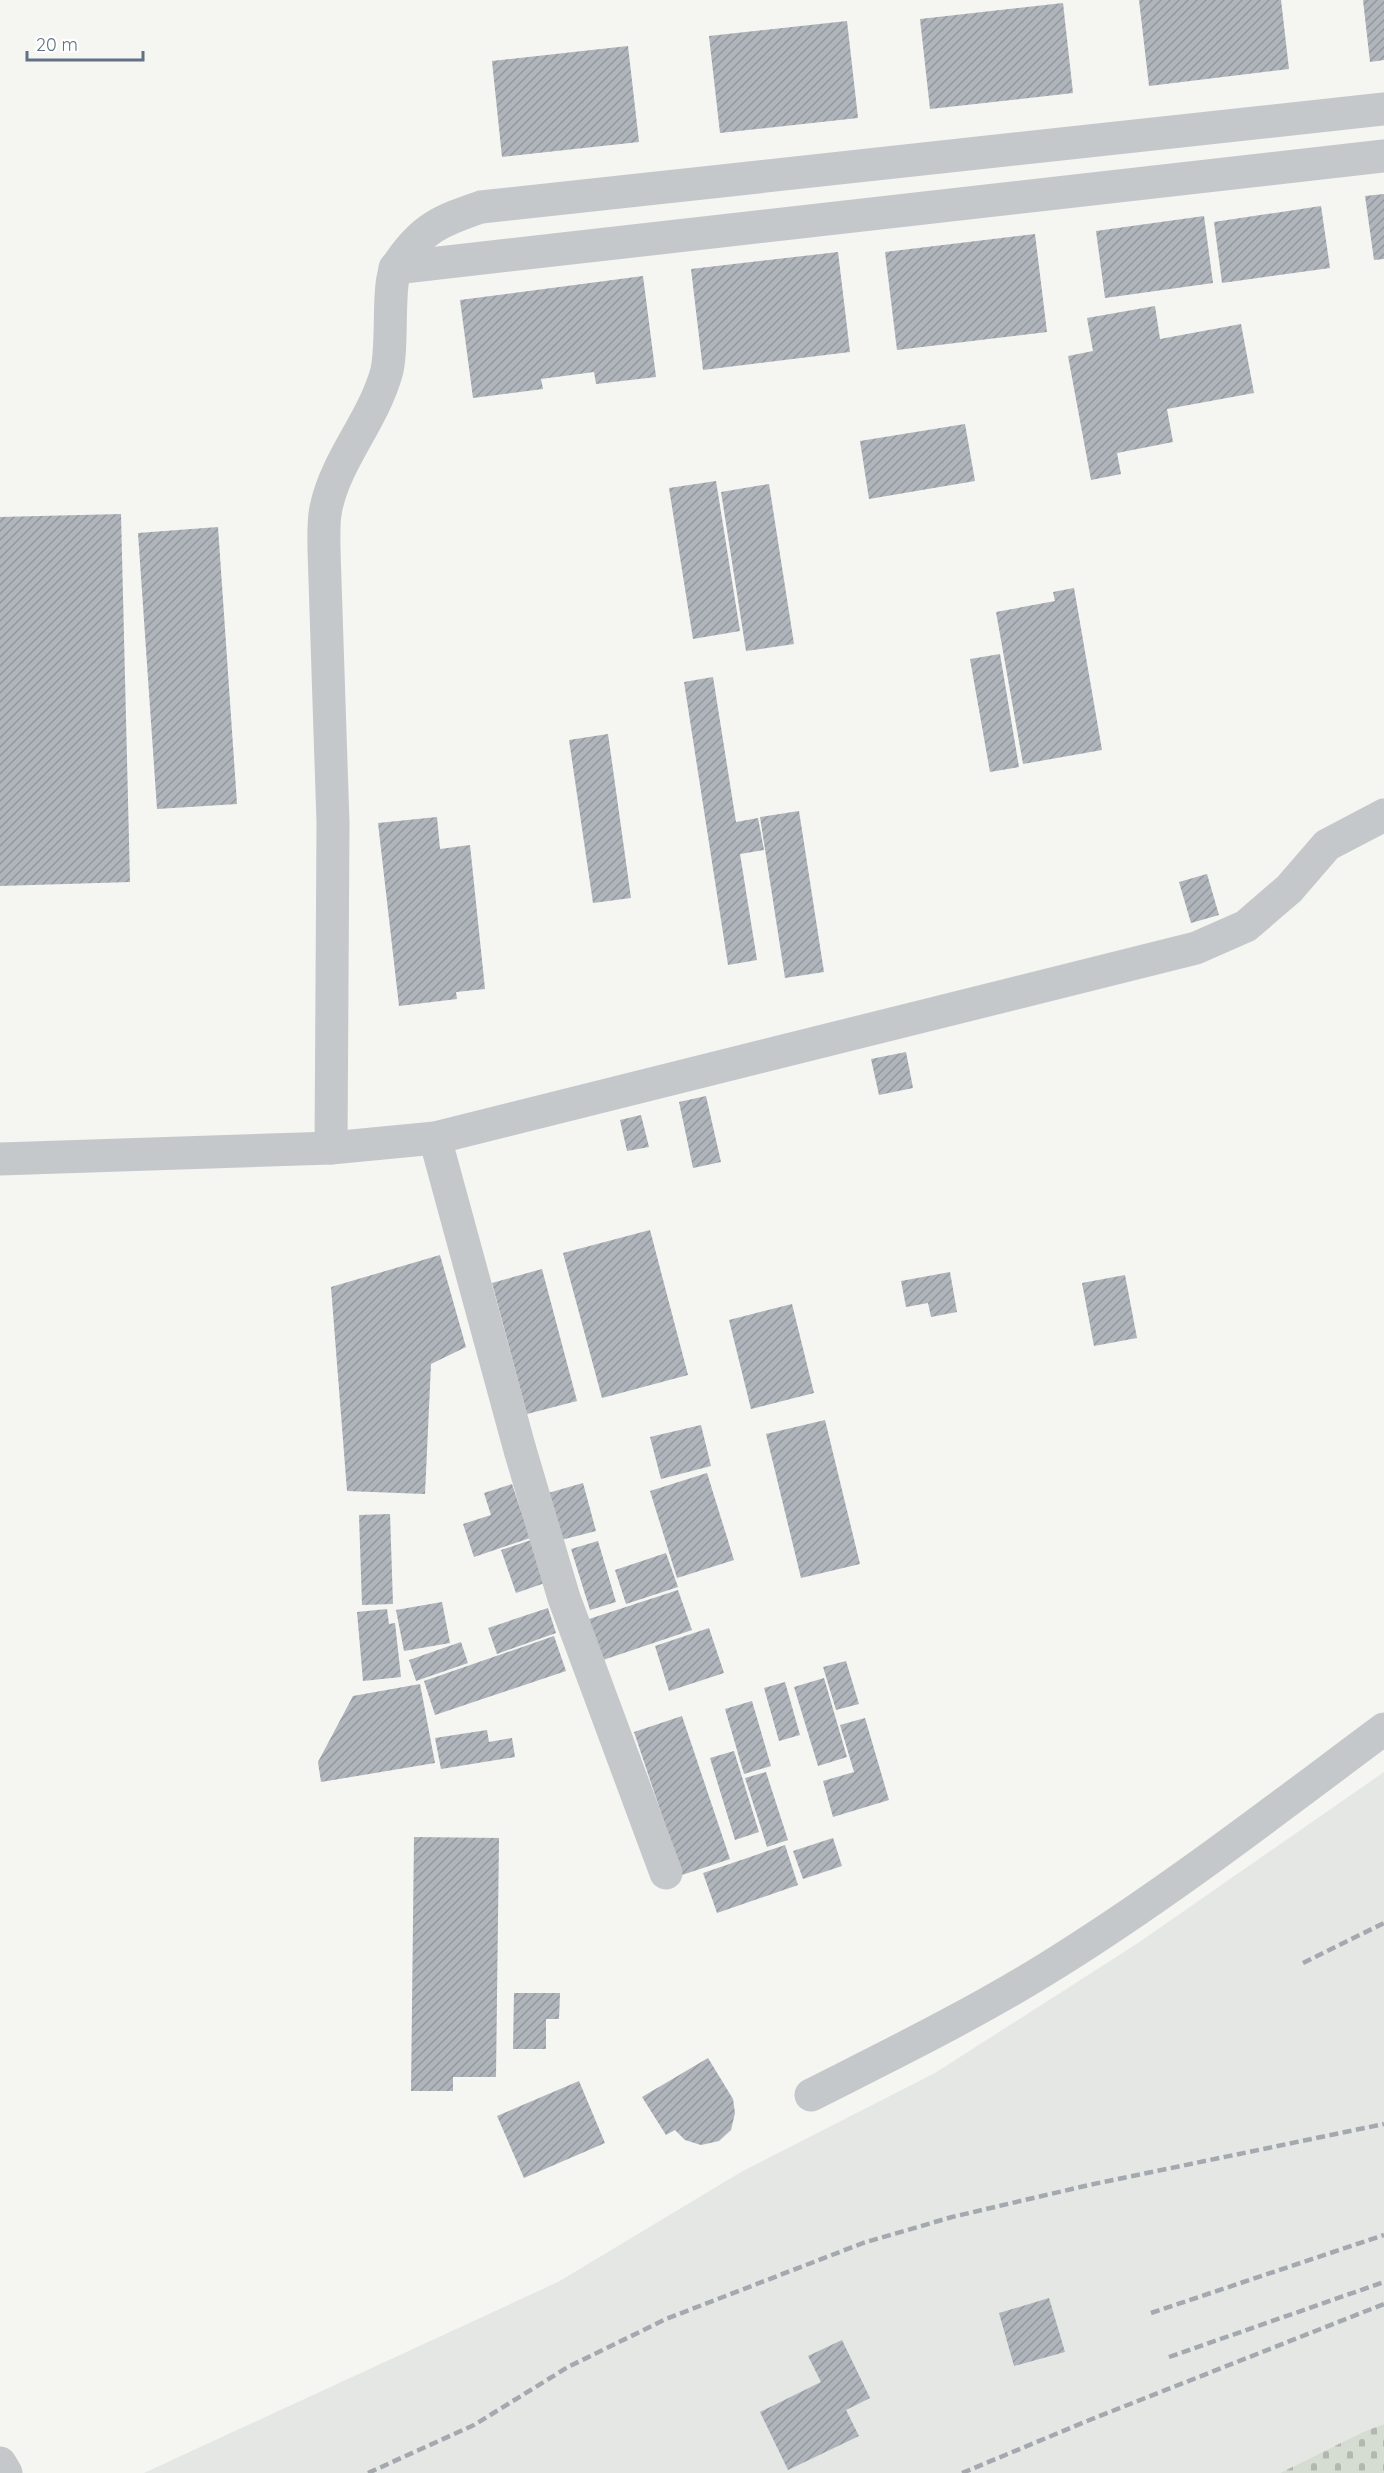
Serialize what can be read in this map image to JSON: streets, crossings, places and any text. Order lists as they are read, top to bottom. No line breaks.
{"scale_bar":"20 m"}
